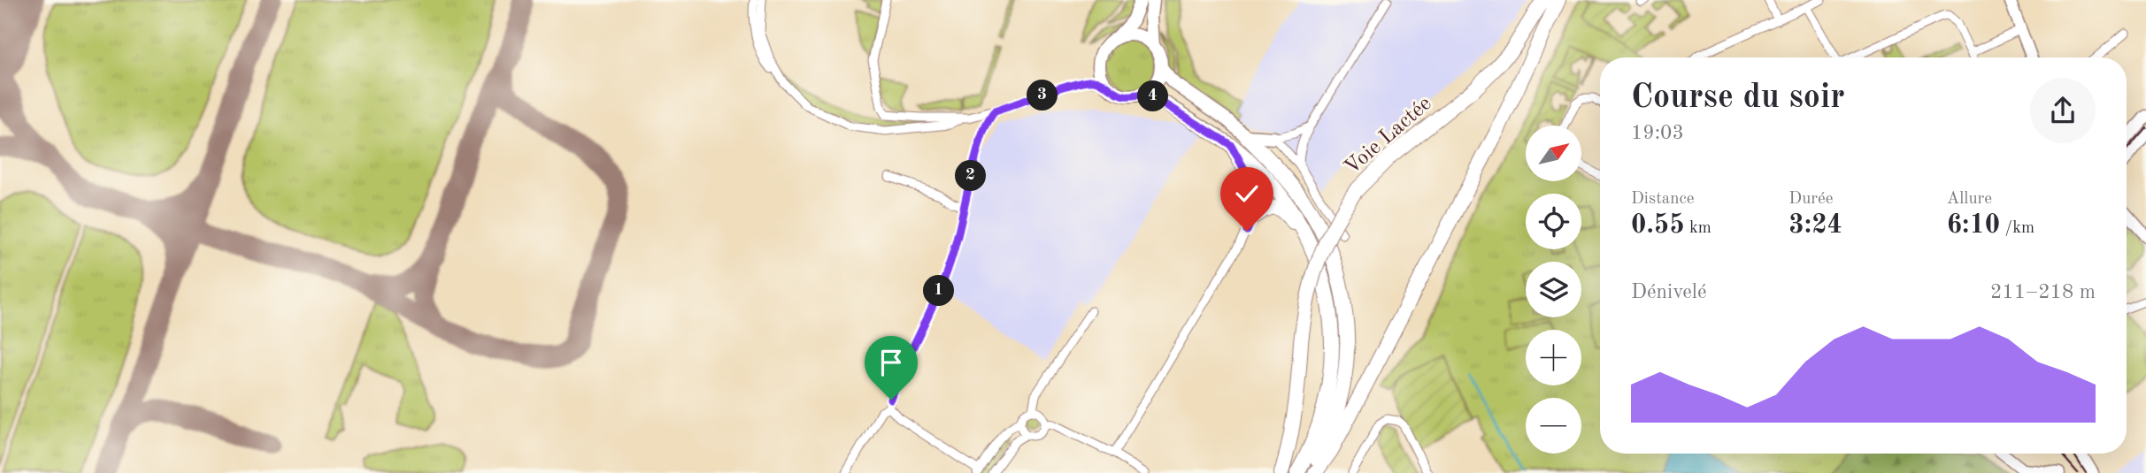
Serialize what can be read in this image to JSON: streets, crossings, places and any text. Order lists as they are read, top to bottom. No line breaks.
{"streets":{"highway":["Voie Lactée"]},"north":"top right","page":{"heading":["Course du soir","19:03"],"pins":["3","4","2","1"],"map_buttons":["+","−"],"stats":[["Distance","0.55 km"],["Durée","3:24"],["Allure","6:10 /km"]],"chart":["Dénivelé","211–218 m"]}}
